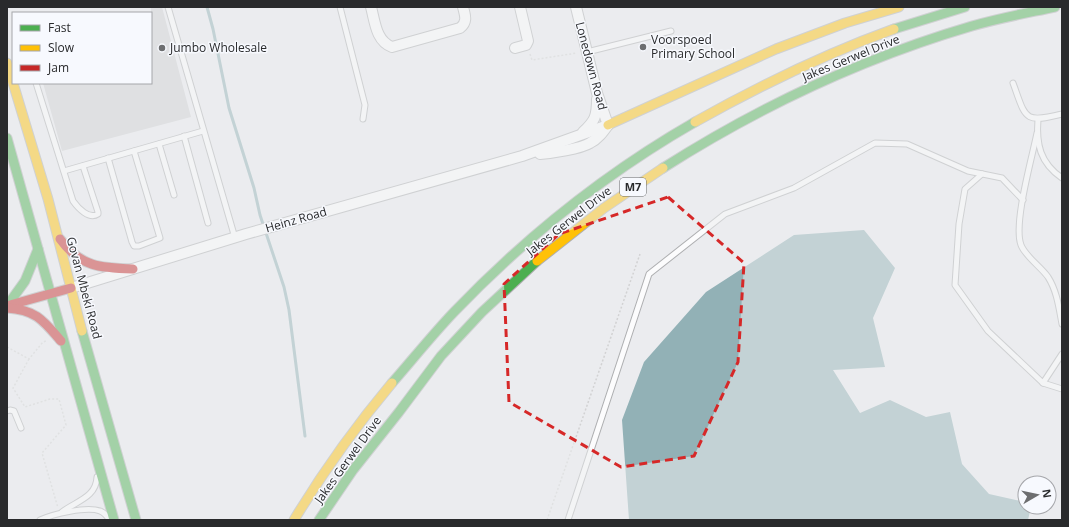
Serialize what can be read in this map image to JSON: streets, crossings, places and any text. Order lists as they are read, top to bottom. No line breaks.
{"streets":{"main road":["Jakes Gerwel Drive","M7","Govan Mbeki Road"],"street":["Lonedown Road","Heinz Road"]},"crossings":[["Lonedown Road","Heinz Road"],["Heinz Road","Govan Mbeki Road"]],"places":["Voorspoed Primary School","Jumbo Wholesale"],"legend":["Fast","Slow","Jam"],"north":"right"}
